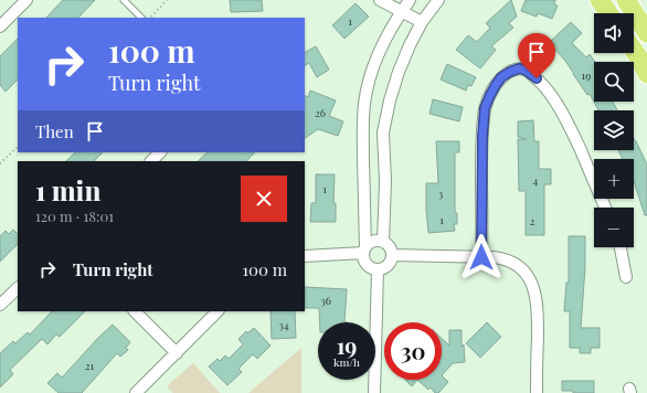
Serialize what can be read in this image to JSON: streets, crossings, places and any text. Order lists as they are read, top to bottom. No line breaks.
{"house_numbers":["1","19","26","4","1","3","1","2","36","34","21"],"page":{"map_buttons":["+","−"],"turn":["100 m","Turn right"],"then":"Then","heading":["1 min","120 m · 18:01"],"list":[{"name":"Turn right","value":"100 m"}],"speed":"19 km/h","limit":"30"}}
